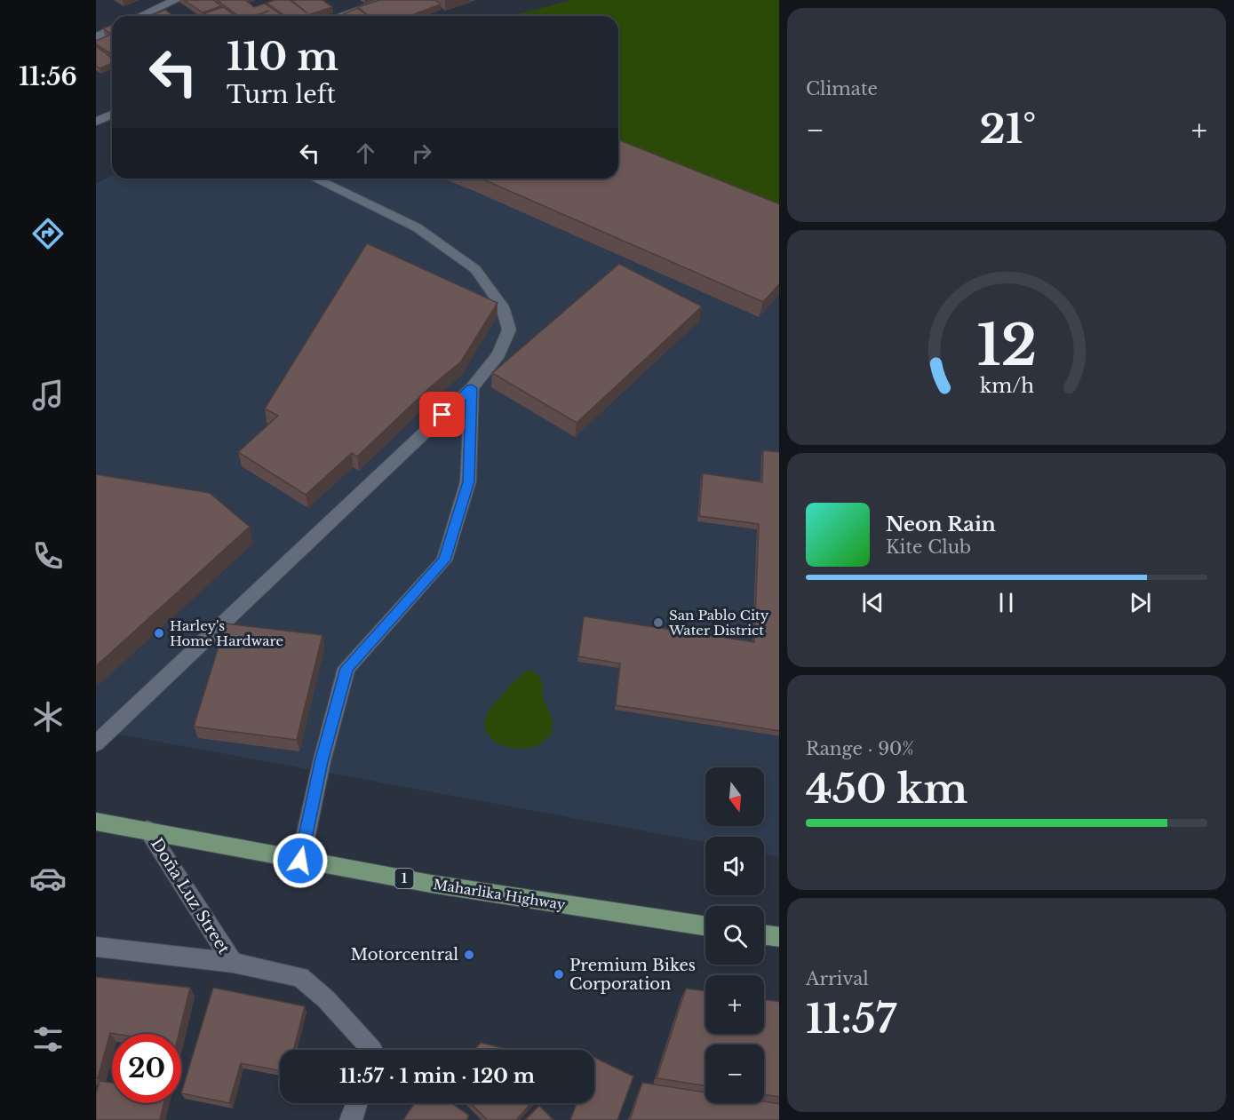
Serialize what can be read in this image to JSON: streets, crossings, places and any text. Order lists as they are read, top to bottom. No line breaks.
{"streets":{"main road":["1","Maharlika Highway"],"street":["Doña Luz Street"]},"crossings":[["Maharlika Highway","Doña Luz Street"]],"places":["San Pablo City Water District","Harley's Home Hardware","Motorcentral","Premium Bikes Corporation"],"north":"bottom","page":{"tabs":"11:56","tile":["Climate",["Range · 90%","450 km"],["Arrival","11:57"]],"turn":["110 m","Turn left"],"heat":["−","21°","+"],"song":["Neon Rain","Kite Club"],"map_buttons":["+","−"],"limit":"20","trip":"11:57 · 1 min · 120 m","gauge":["12","km/h"]}}
